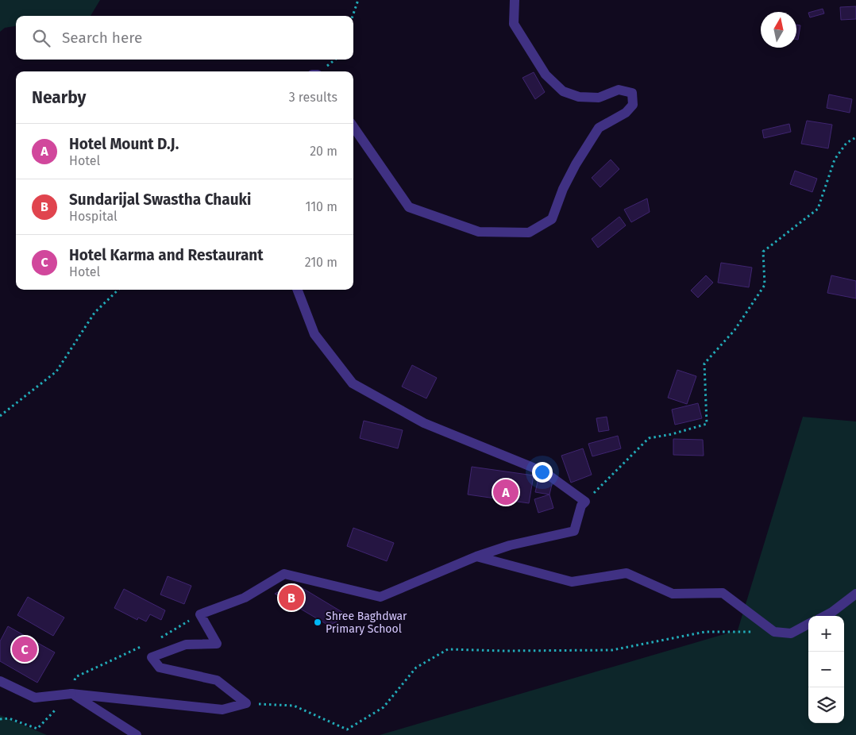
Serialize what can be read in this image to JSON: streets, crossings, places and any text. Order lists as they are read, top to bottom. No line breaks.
{"places":["Shree Baghdwar Primary School"],"north":"top","page":{"search":"Search here","heading":["Nearby","3 results"],"list":[{"mark":"A","name":"Hotel Mount D.J.","note":"Hotel","value":"20 m"},{"mark":"B","name":"Sundarijal Swastha Chauki","note":"Hospital","value":"110 m"},{"mark":"C","name":"Hotel Karma and Restaurant","note":"Hotel","value":"210 m"}],"pins":["A","B","C"],"map_buttons":["+","−"]}}
